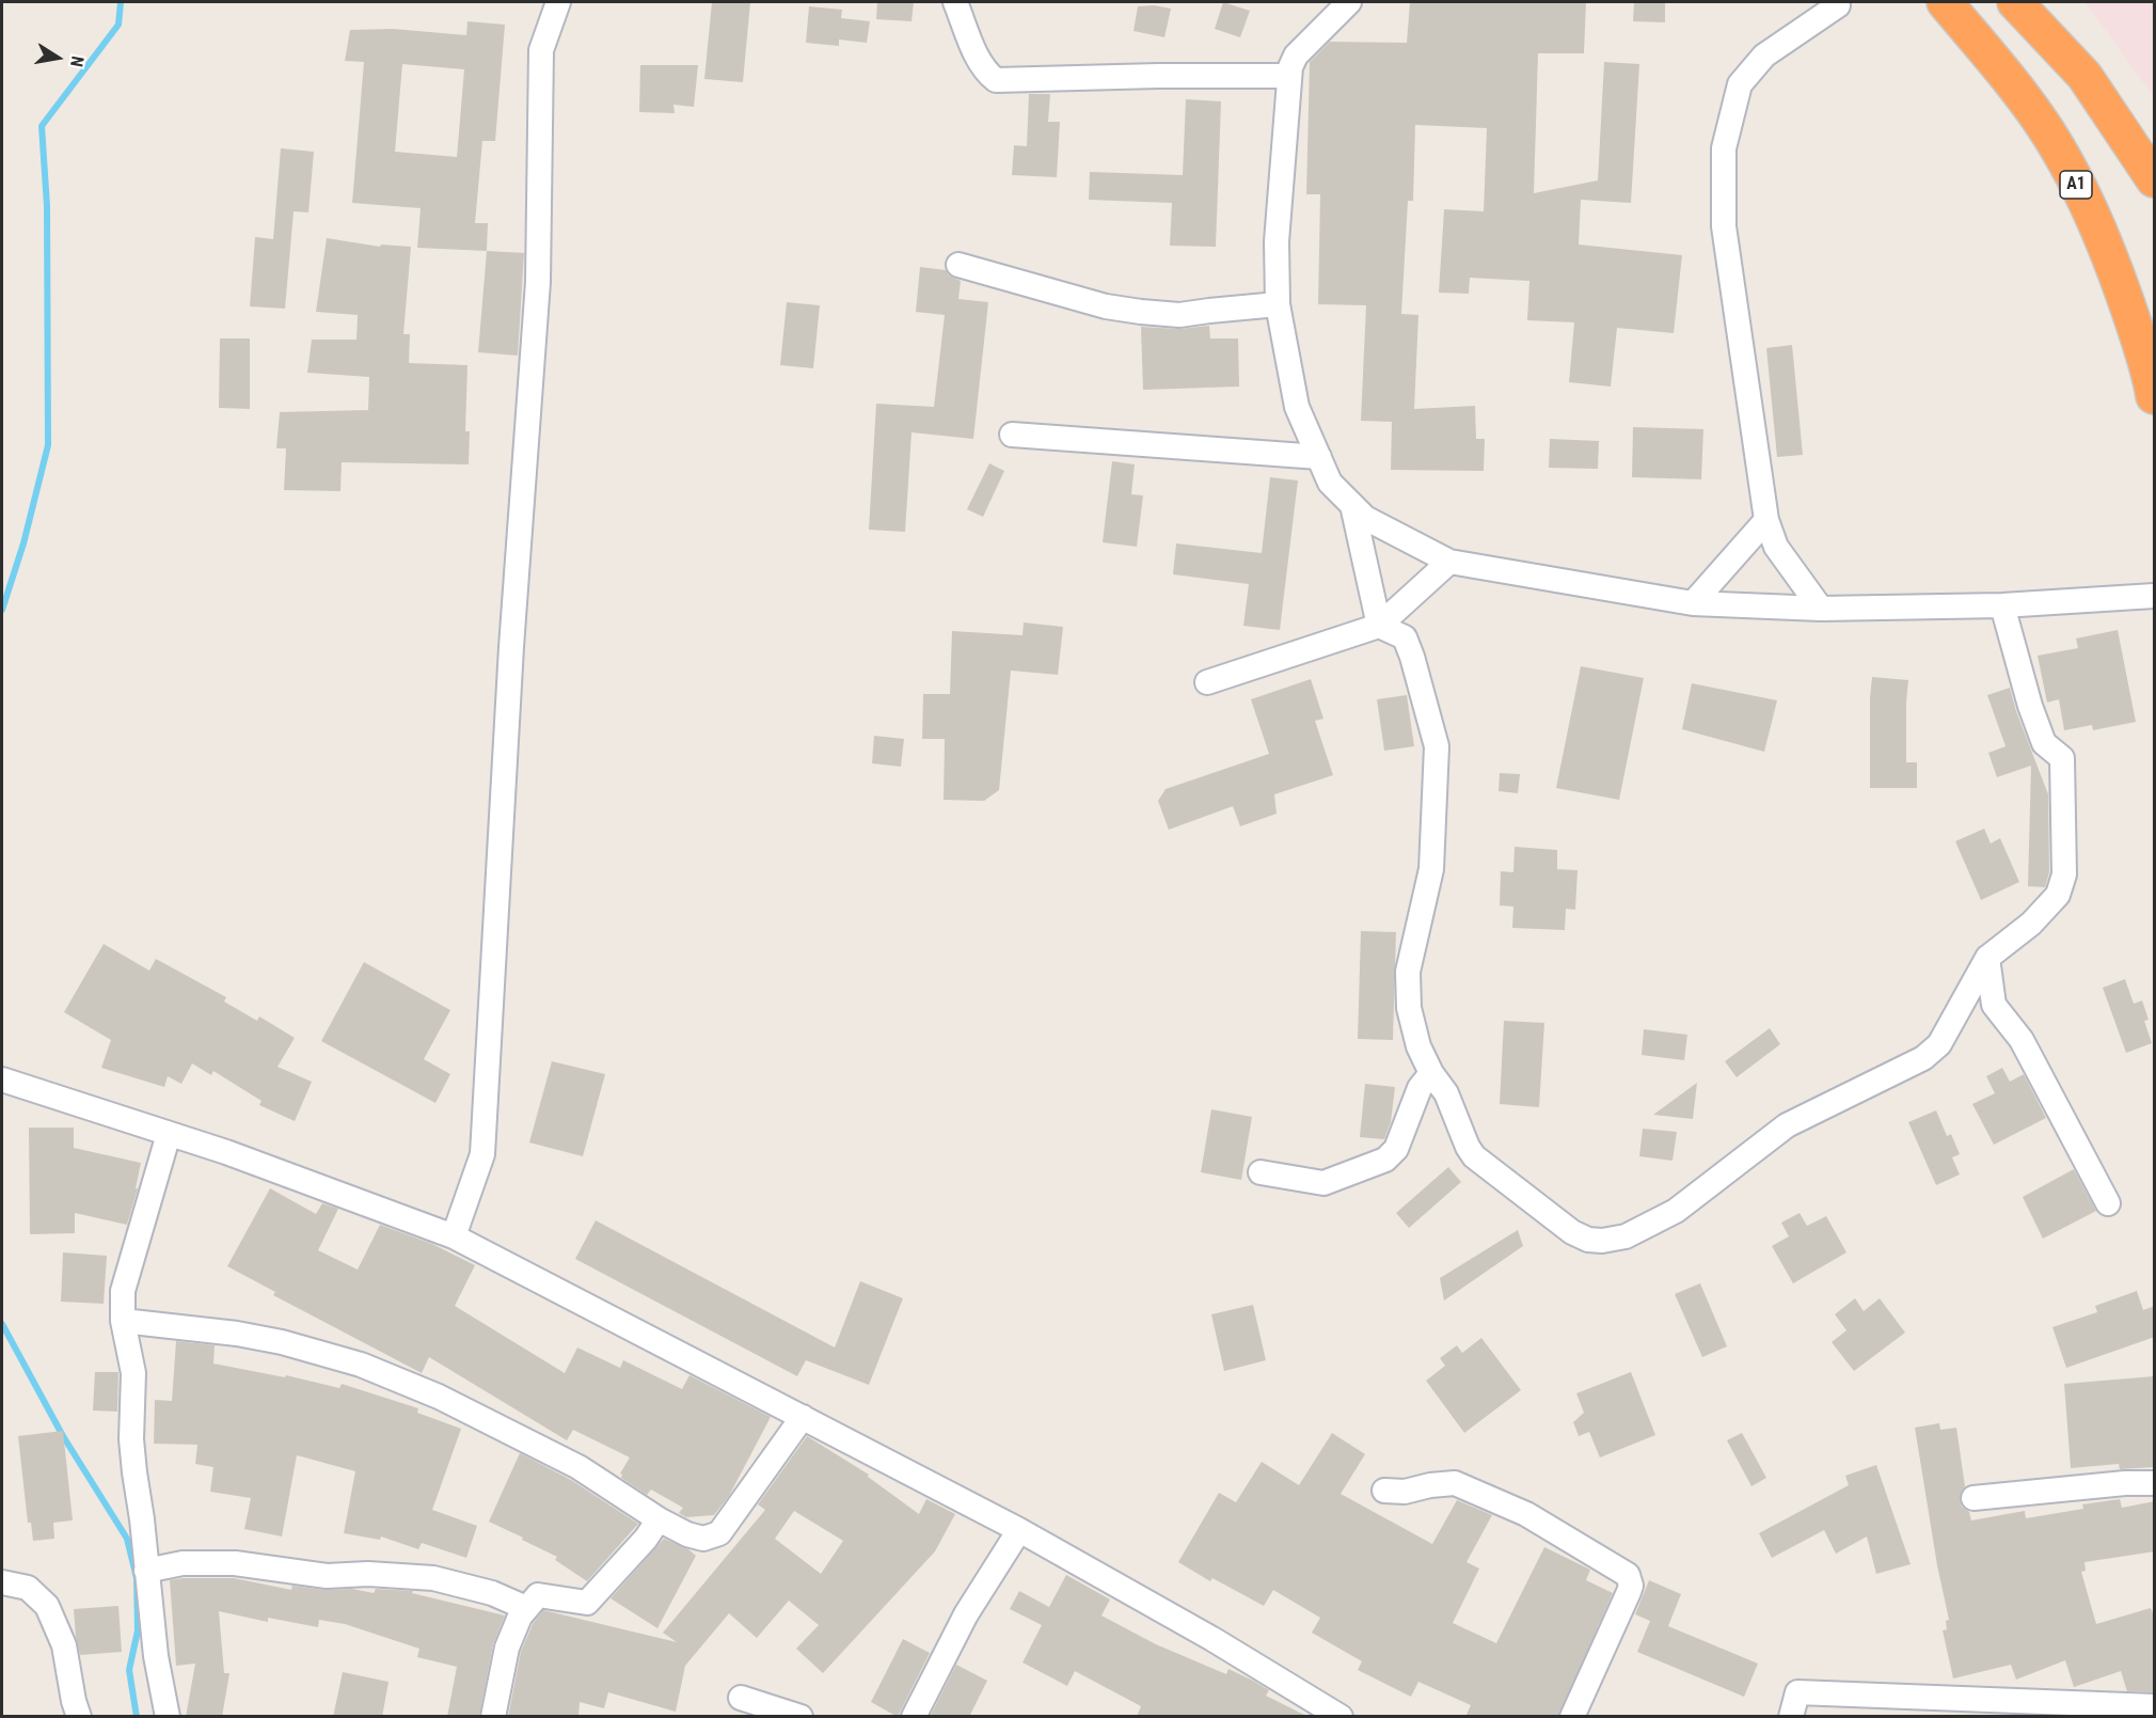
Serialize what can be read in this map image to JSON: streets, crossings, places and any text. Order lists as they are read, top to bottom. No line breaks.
{"streets":{"highway":["A1"]},"north":"right"}
